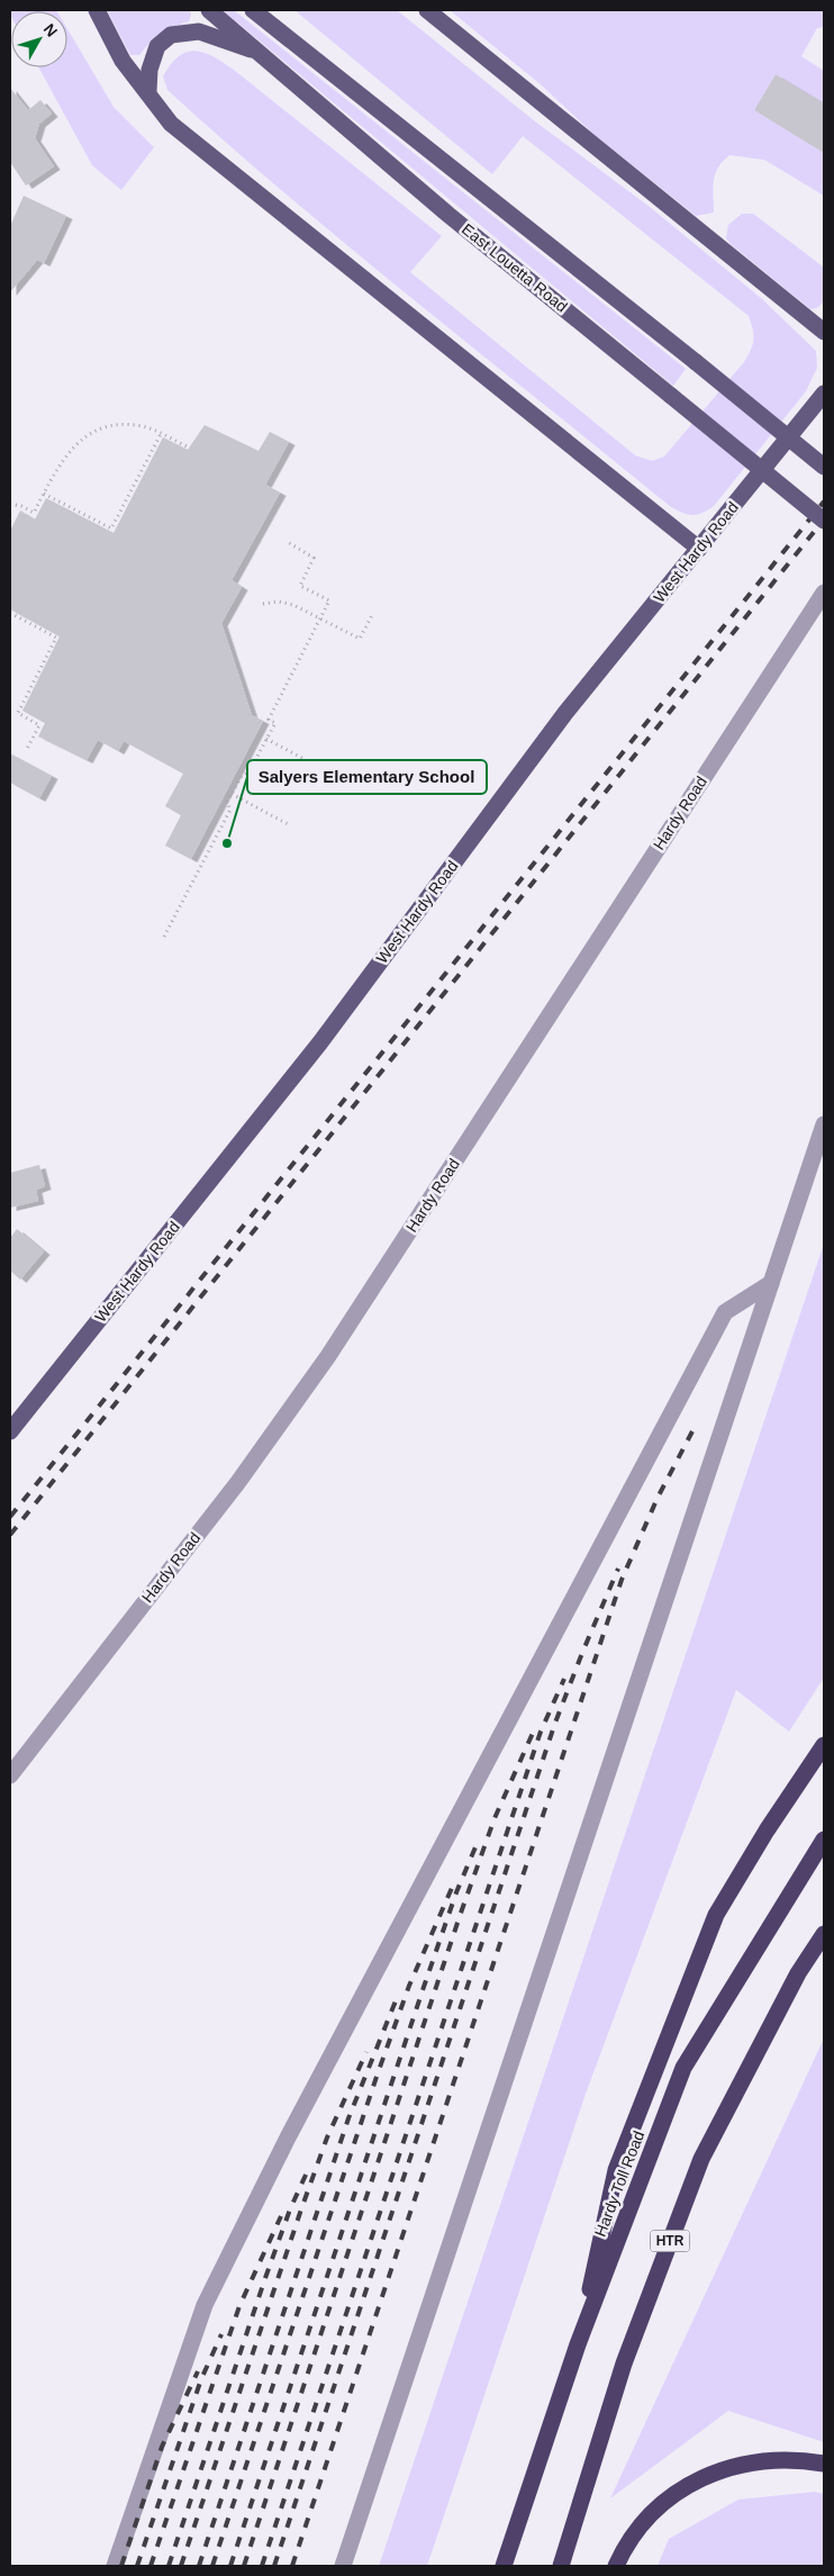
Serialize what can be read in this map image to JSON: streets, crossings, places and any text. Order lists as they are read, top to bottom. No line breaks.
{"streets":{"highway":["Hardy Toll Road","HTR"],"main road":["East Louetta Road","West Hardy Road"],"street":["Hardy Road"]},"places":["Salyers Elementary School"],"north":"top right"}
